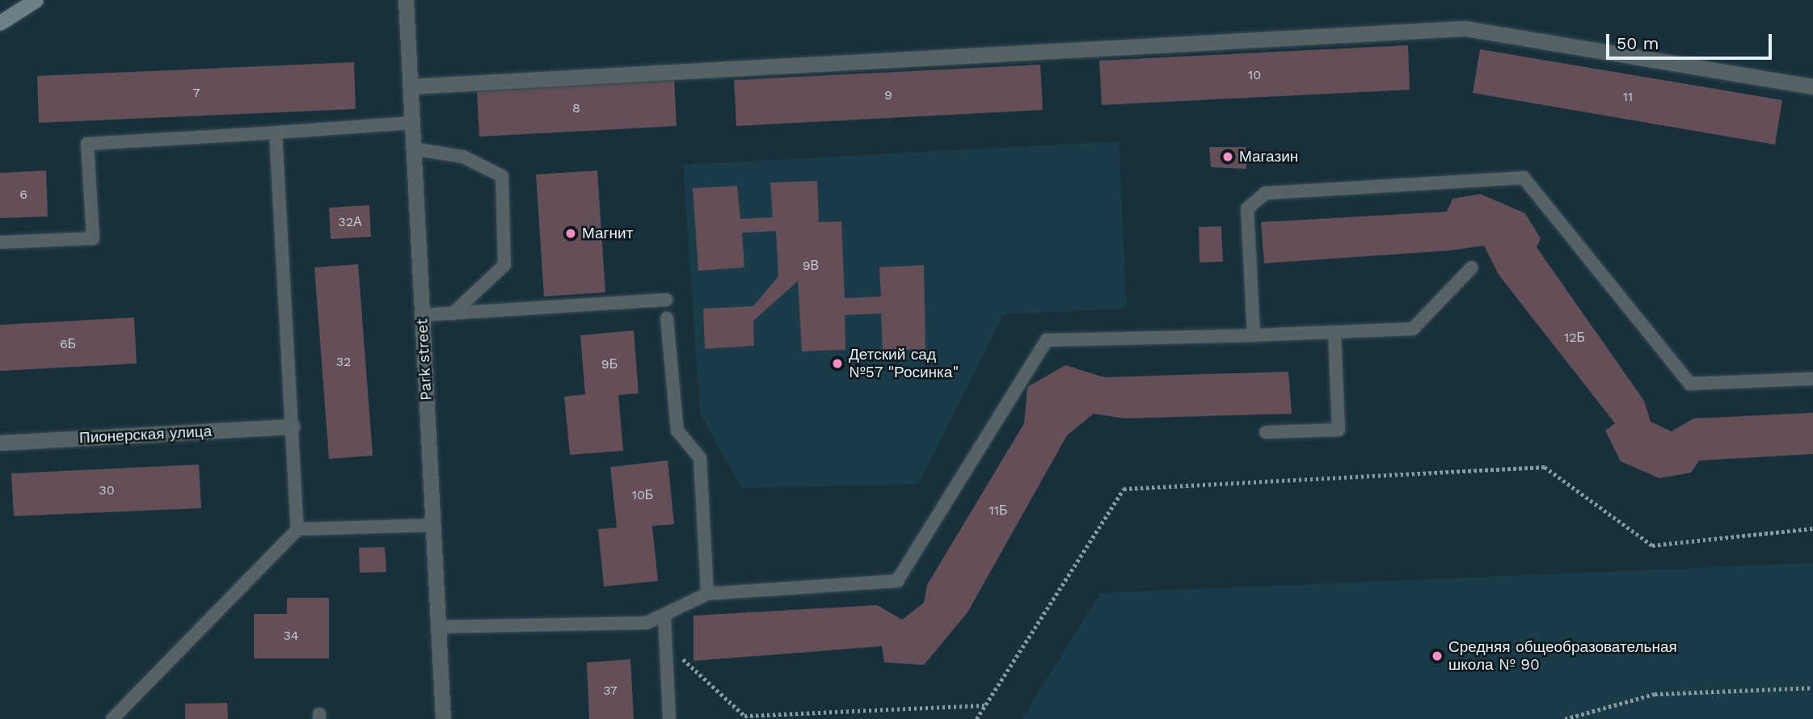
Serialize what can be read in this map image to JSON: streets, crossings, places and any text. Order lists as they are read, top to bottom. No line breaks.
{"streets":{"street":["Park street","Пионерская улица"]},"places":["Магазин","Магнит","Детский сад №57 \"Росинка\"","Средняя общеобразовательная школа № 90"],"house_numbers":["10","7","9","11","8","6","32А","9В","12Б","6Б","32","9Б","30","10Б","11Б","34","37"],"scale_bar":"50 m"}
